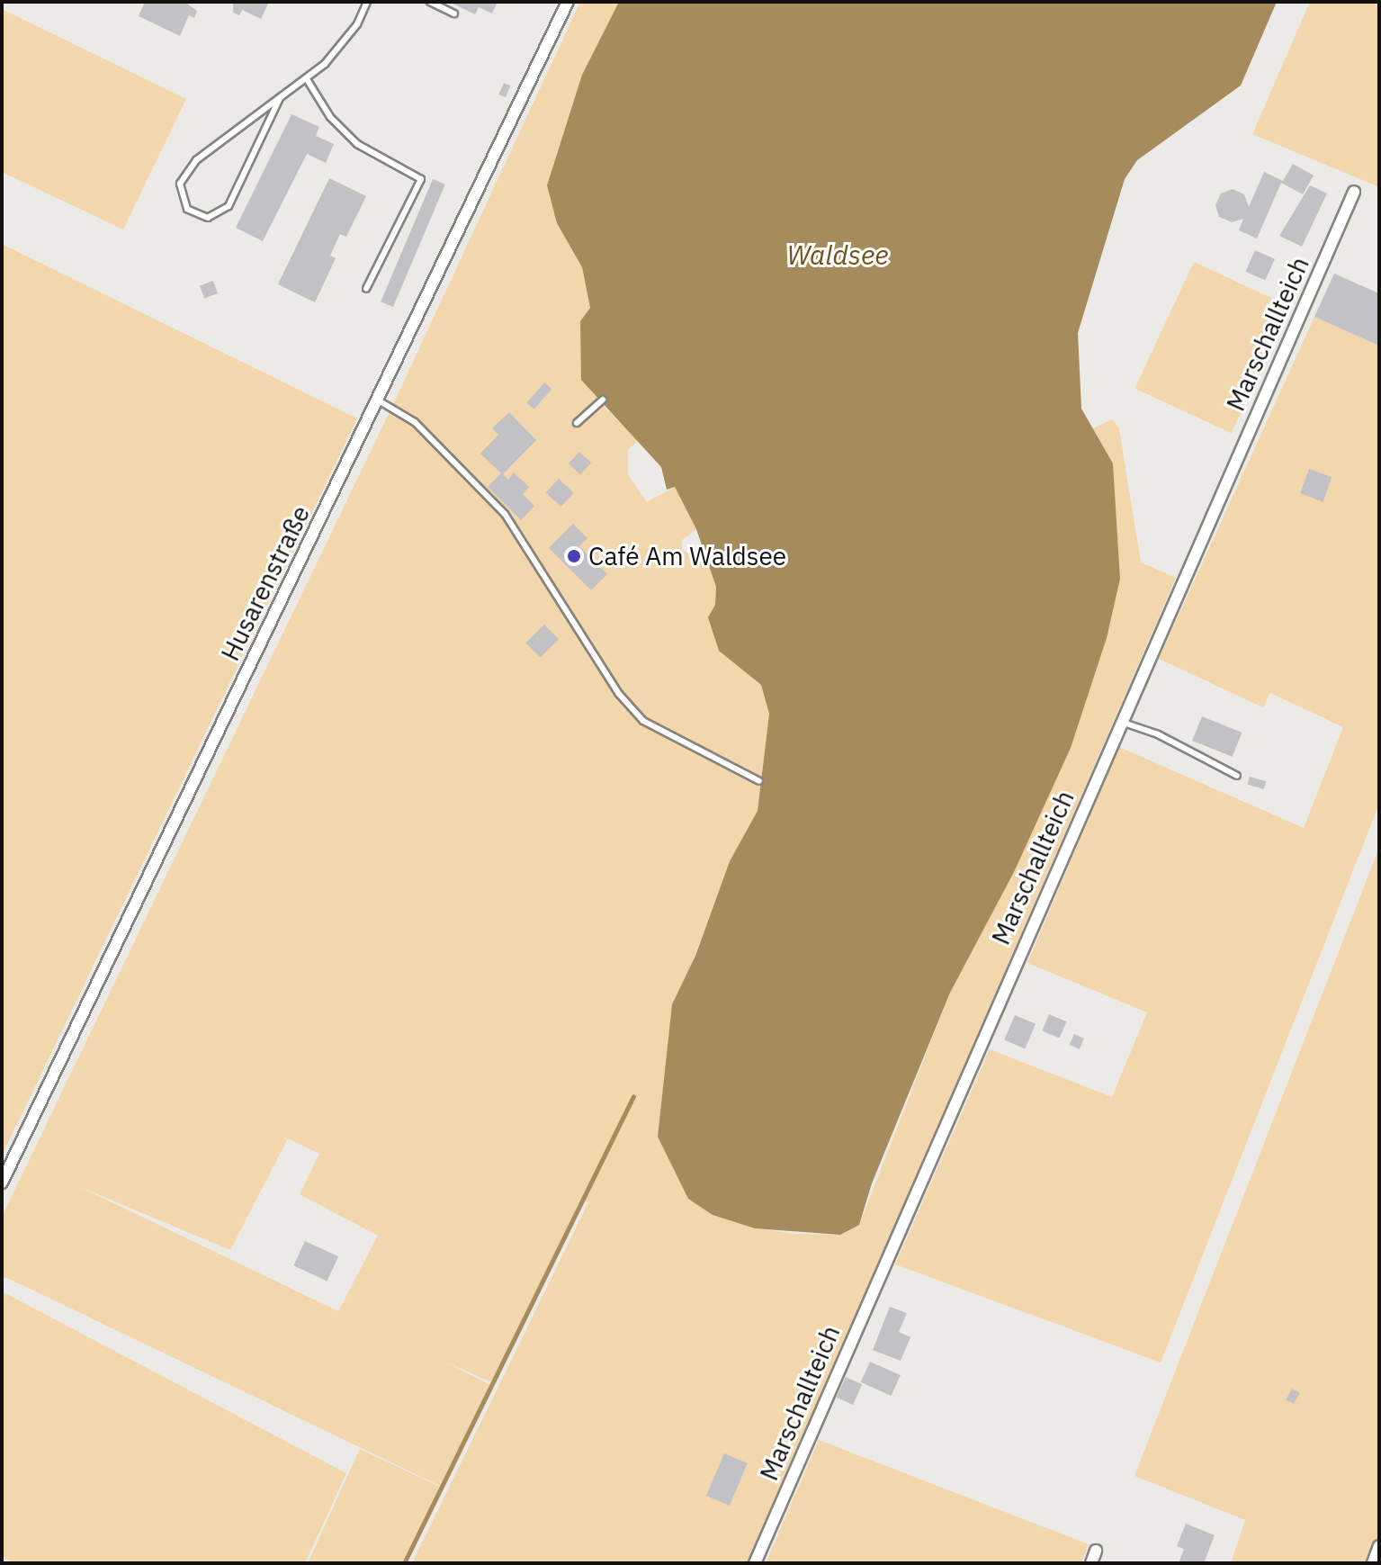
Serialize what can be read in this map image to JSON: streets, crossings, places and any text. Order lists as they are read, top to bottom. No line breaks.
{"streets":{"street":["Marschallteich","Husarenstraße"]},"water":["Waldsee"],"places":["Café Am Waldsee"]}
